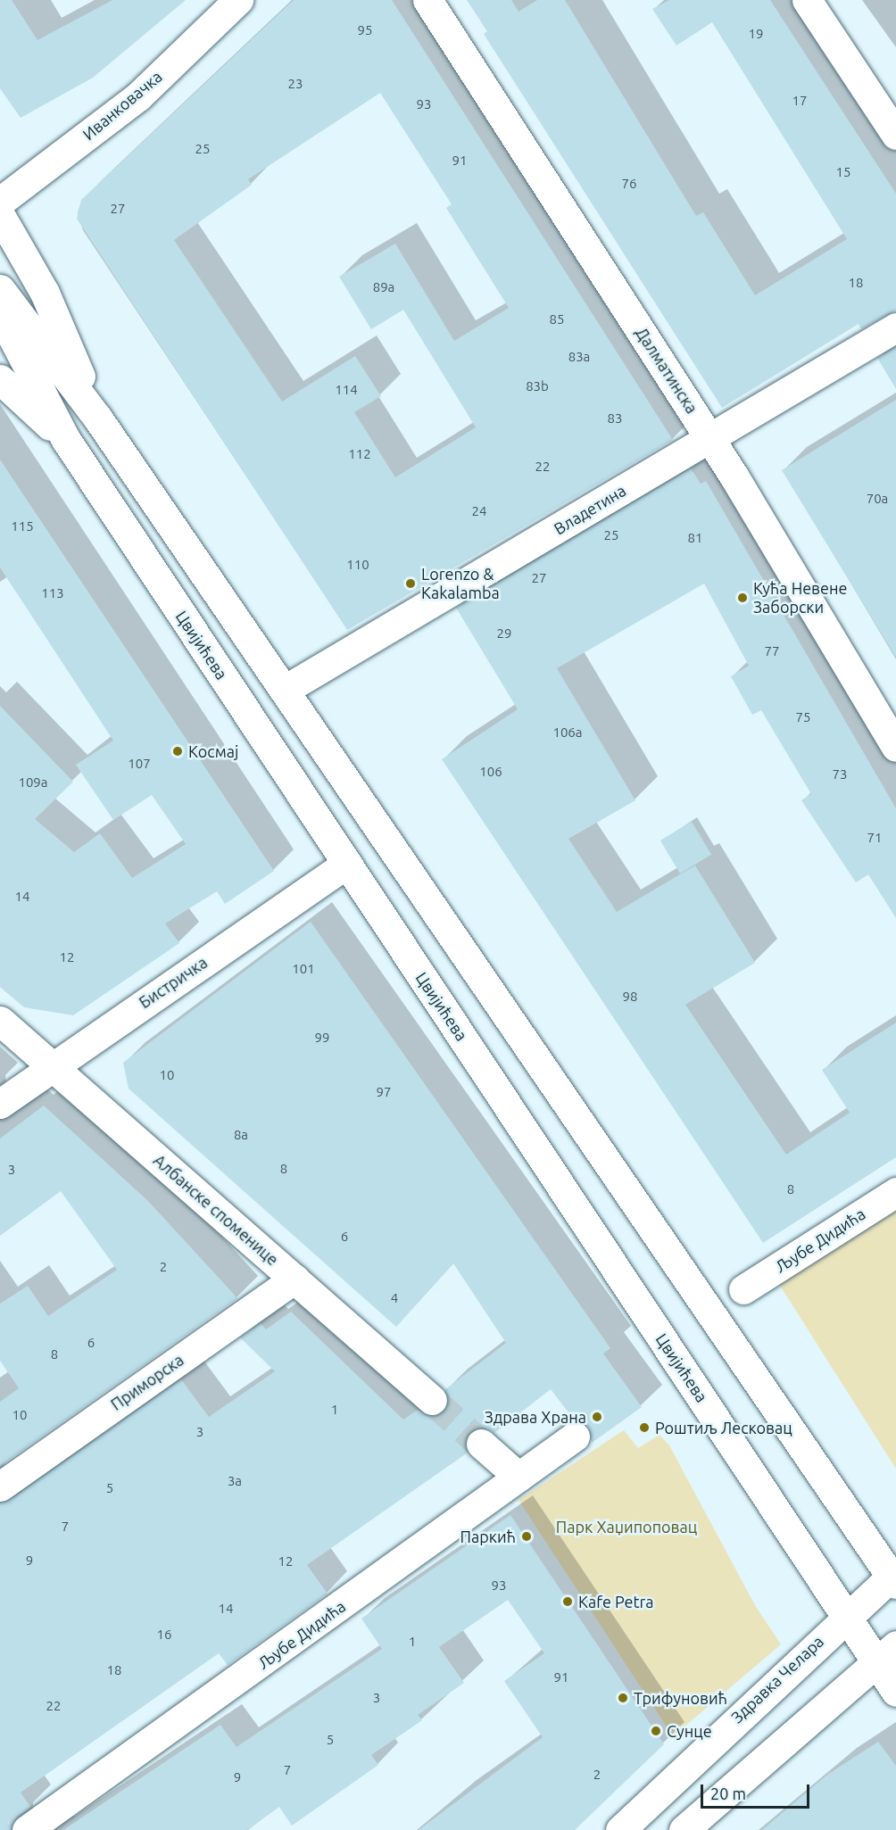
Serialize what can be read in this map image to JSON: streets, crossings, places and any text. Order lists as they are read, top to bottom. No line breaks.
{"streets":{"street":["Иванковачка","Далматинска","Владетина","Цвијићева","Бистричка","Албанске споменице","Љубе Дидића","Приморска","Здравка Челара"]},"crossings":[["Далматинска","Владетина"],["Цвијићева","Бистричка"],["Цвијићева","Здравка Челара"],["Бистричка","Албанске споменице"],["Албанске споменице","Приморска"]],"parks":["Парк Хаџипоповац"],"places":["Lorenzo & Kakalamba","Кућа Невене Заборски","Космај","Здрава Храна","Роштиљ Лесковац","Паркић","Kafe Petra","Трифуновић","Сунце"],"house_numbers":["95","19","23","17","93","25","91","15","76","27","18","89a","85","83a","83b","114","83","112","22","70a","24","115","25","81","110","27","113","29","77","75","106a","107","106","73","109a","71","14","12","101","98","99","10","97","8a","8","3","8","6","2","4","6","8","1","10","3","3a","5","7","9","12","93","14","16","1","18","91","3","22","5","7","2","9"],"scale_bar":"20 m"}
